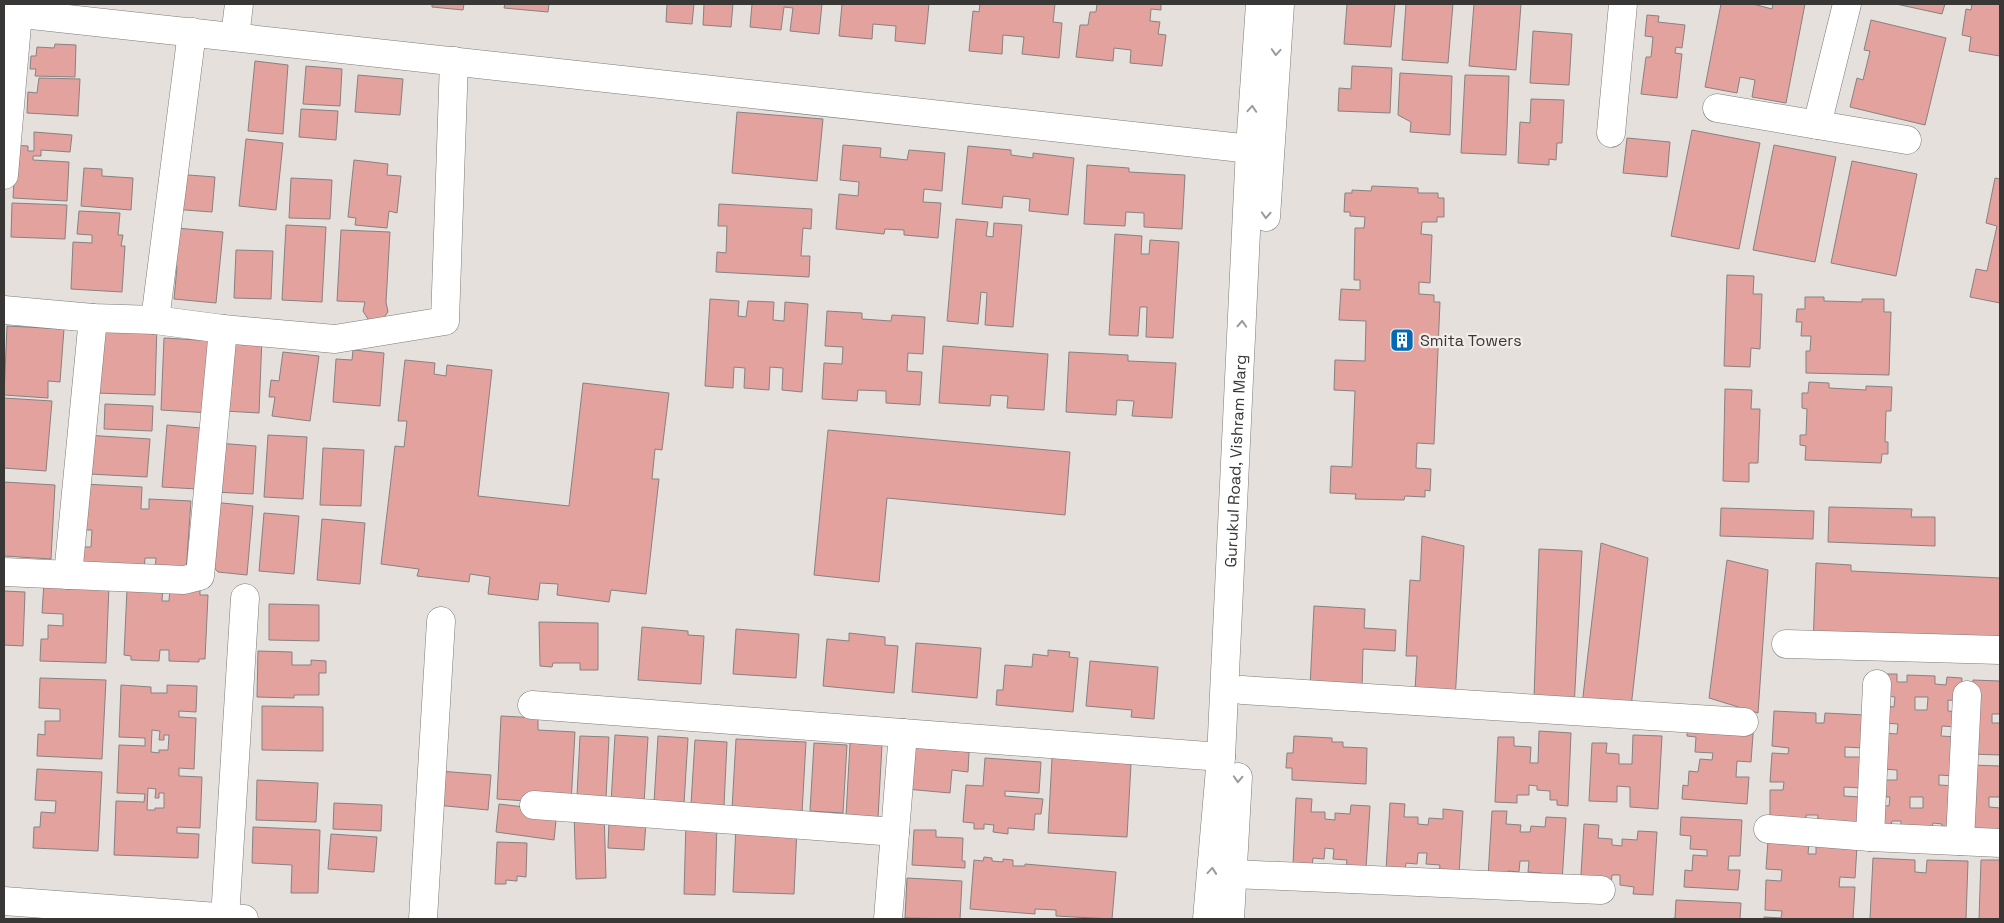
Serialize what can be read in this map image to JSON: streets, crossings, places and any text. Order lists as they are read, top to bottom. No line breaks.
{"streets":{"street":["Gurukul Road, Vishram Marg"]},"places":{"building":["Smita Towers"]}}
